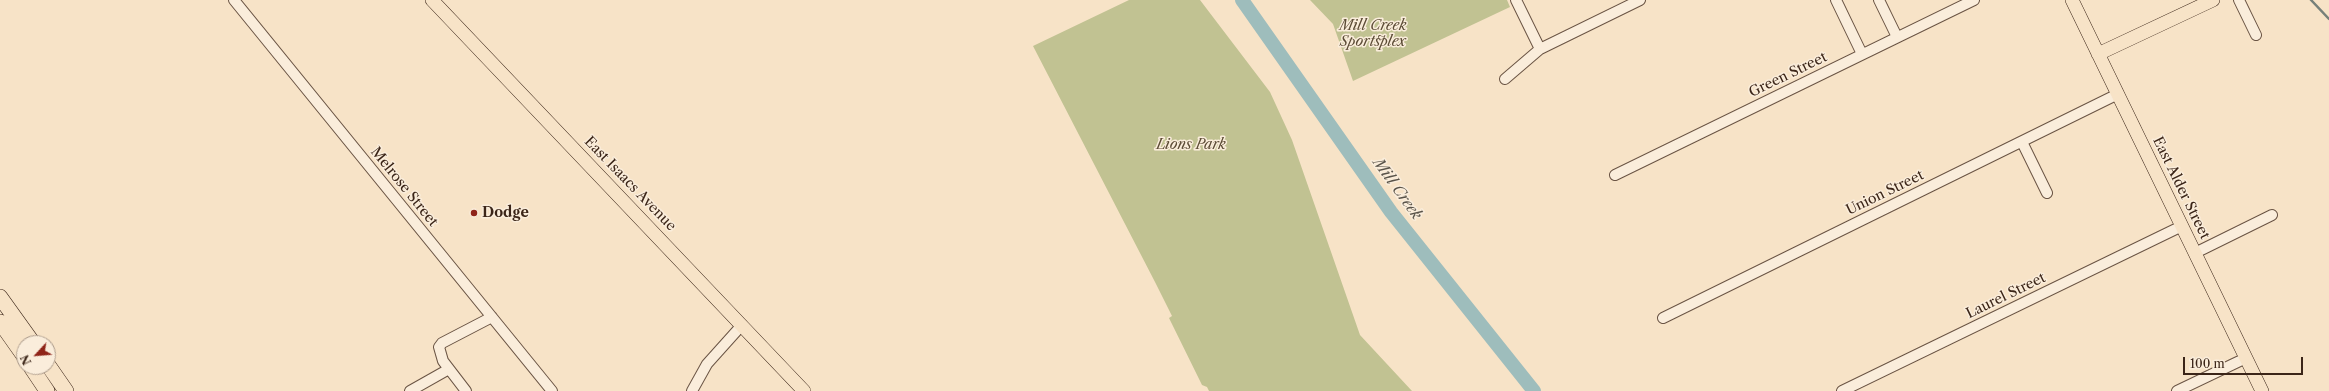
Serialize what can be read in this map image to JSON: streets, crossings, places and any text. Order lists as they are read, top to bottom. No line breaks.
{"streets":{"main road":["East Isaacs Avenue","East Alder Street"],"street":["Green Street","Melrose Street","Union Street","Laurel Street"]},"crossings":[["East Alder Street","Union Street"],["East Alder Street","Laurel Street"]],"water":["Mill Creek"],"parks":["Mill Creek Sportsplex","Lions Park"],"places":["Dodge"],"scale_bar":"100 m","north":"bottom left"}
